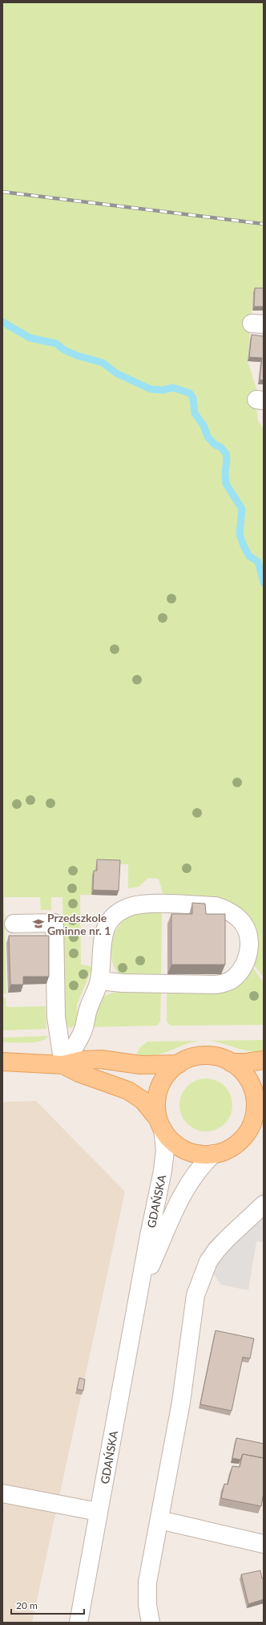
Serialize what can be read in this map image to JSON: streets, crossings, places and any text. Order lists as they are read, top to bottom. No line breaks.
{"streets":{"street":["GDAŃSKA"]},"places":{"school or university":["Przedszkole Gminne nr. 1"]},"scale_bar":"20 m"}
